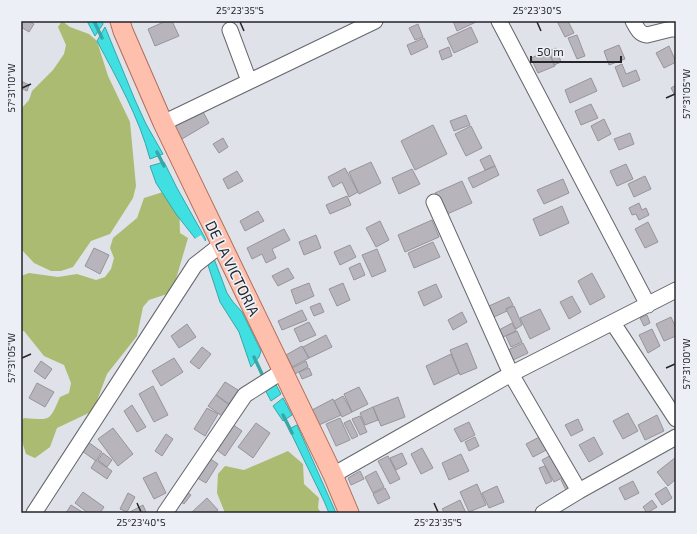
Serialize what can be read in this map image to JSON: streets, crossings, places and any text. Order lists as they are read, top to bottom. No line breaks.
{"streets":{"main road":["DE LA VICTORIA"]},"scale_bar":"50 m","coordinates":["25°23'35\"S","25°23'30\"S","57°31'10\"W","57°31'05\"W","57°31'00\"W","25°23'40\"S"]}
